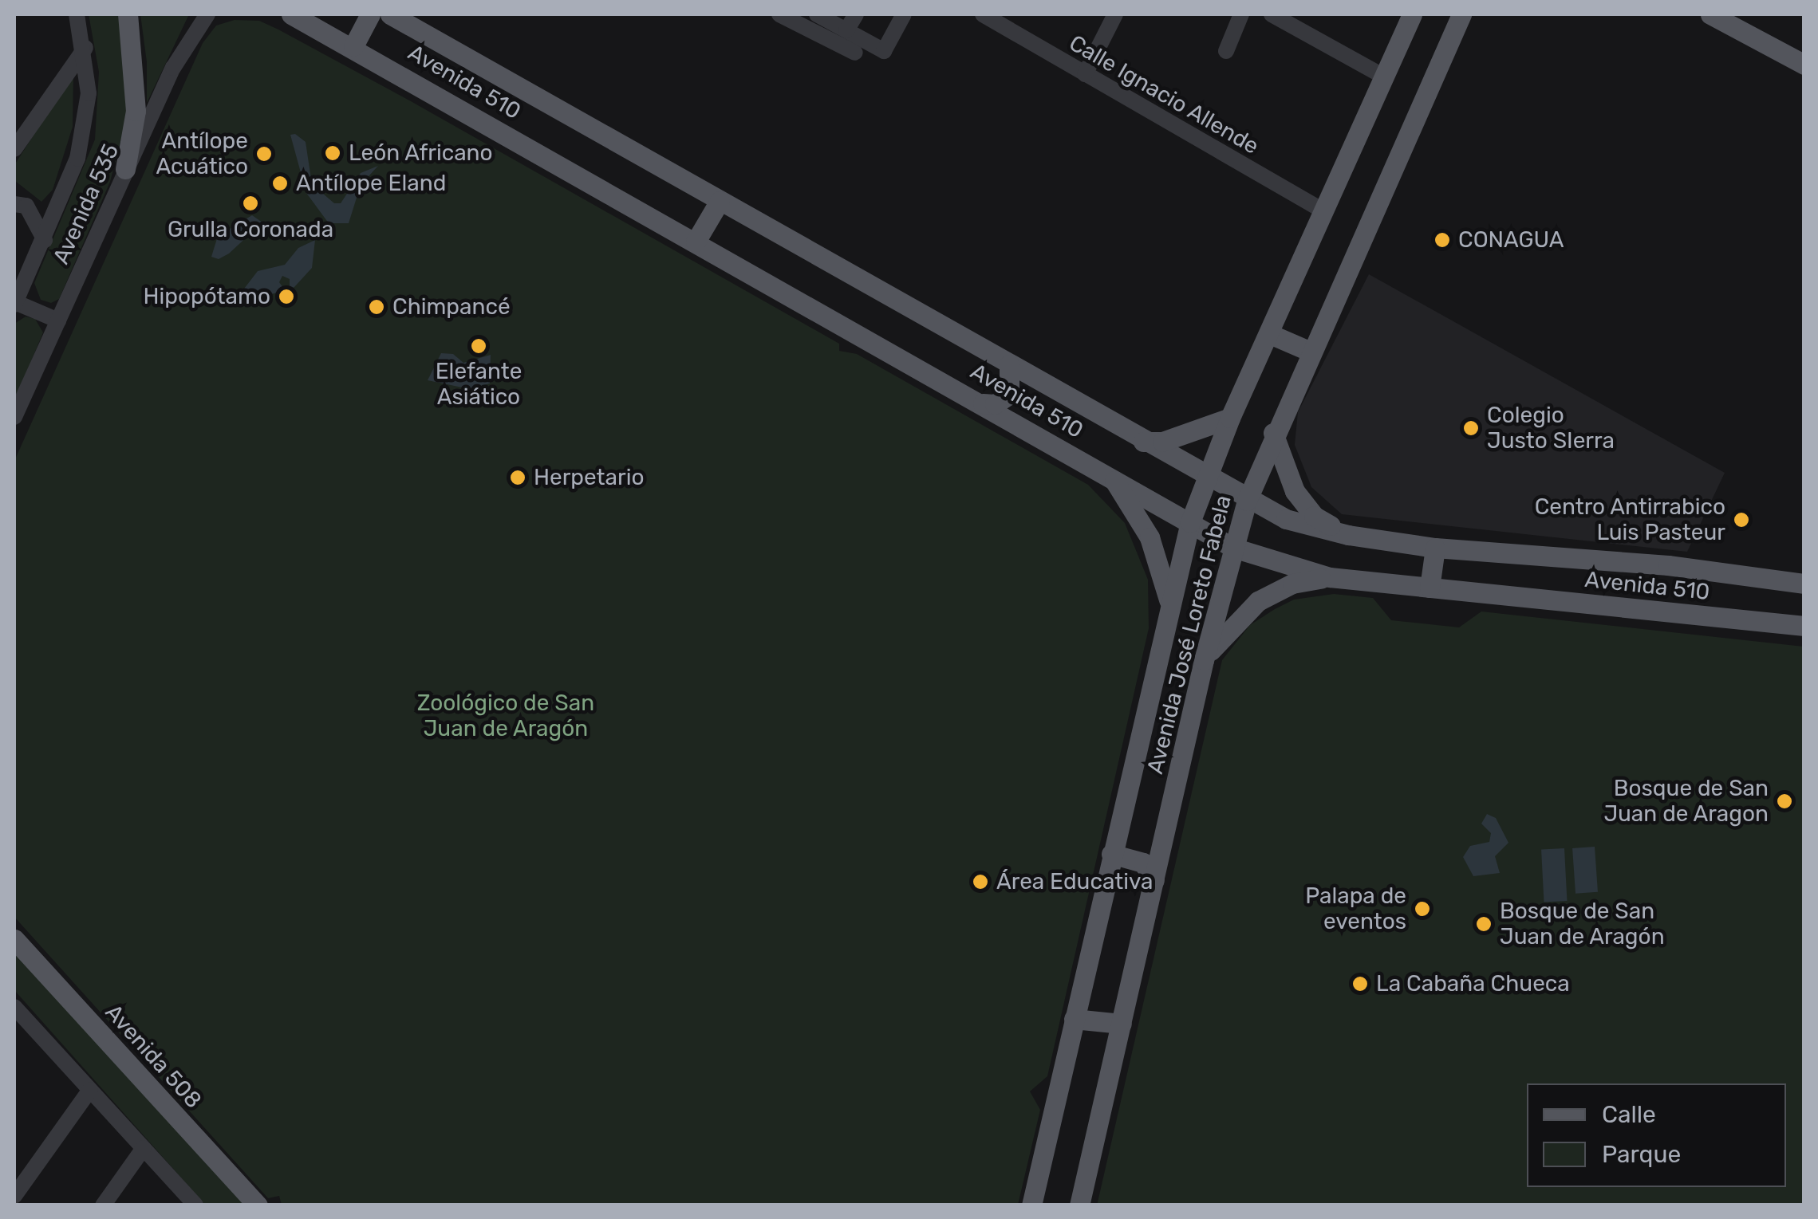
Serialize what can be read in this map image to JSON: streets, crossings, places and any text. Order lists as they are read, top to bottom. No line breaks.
{"streets":{"main road":["Avenida 510","Avenida José Loreto Fabela","Avenida 508"],"street":["Calle Ignacio Allende","Avenida 535"]},"crossings":[["Avenida 510","Avenida José Loreto Fabela"],["Calle Ignacio Allende","Avenida José Loreto Fabela"]],"parks":["Zoológico de San Juan de Aragón"],"places":["León Africano","Antílope Acuático","Antílope Eland","Grulla Coronada","CONAGUA","Hipopótamo","Chimpancé","Elefante Asiático","Colegio Justo SIerra","Herpetario","Centro Antirrabico Luis Pasteur","Bosque de San Juan de Aragon","Área Educativa","Palapa de eventos","Bosque de San Juan de Aragón","La Cabaña Chueca"],"legend":["Calle","Parque"]}
